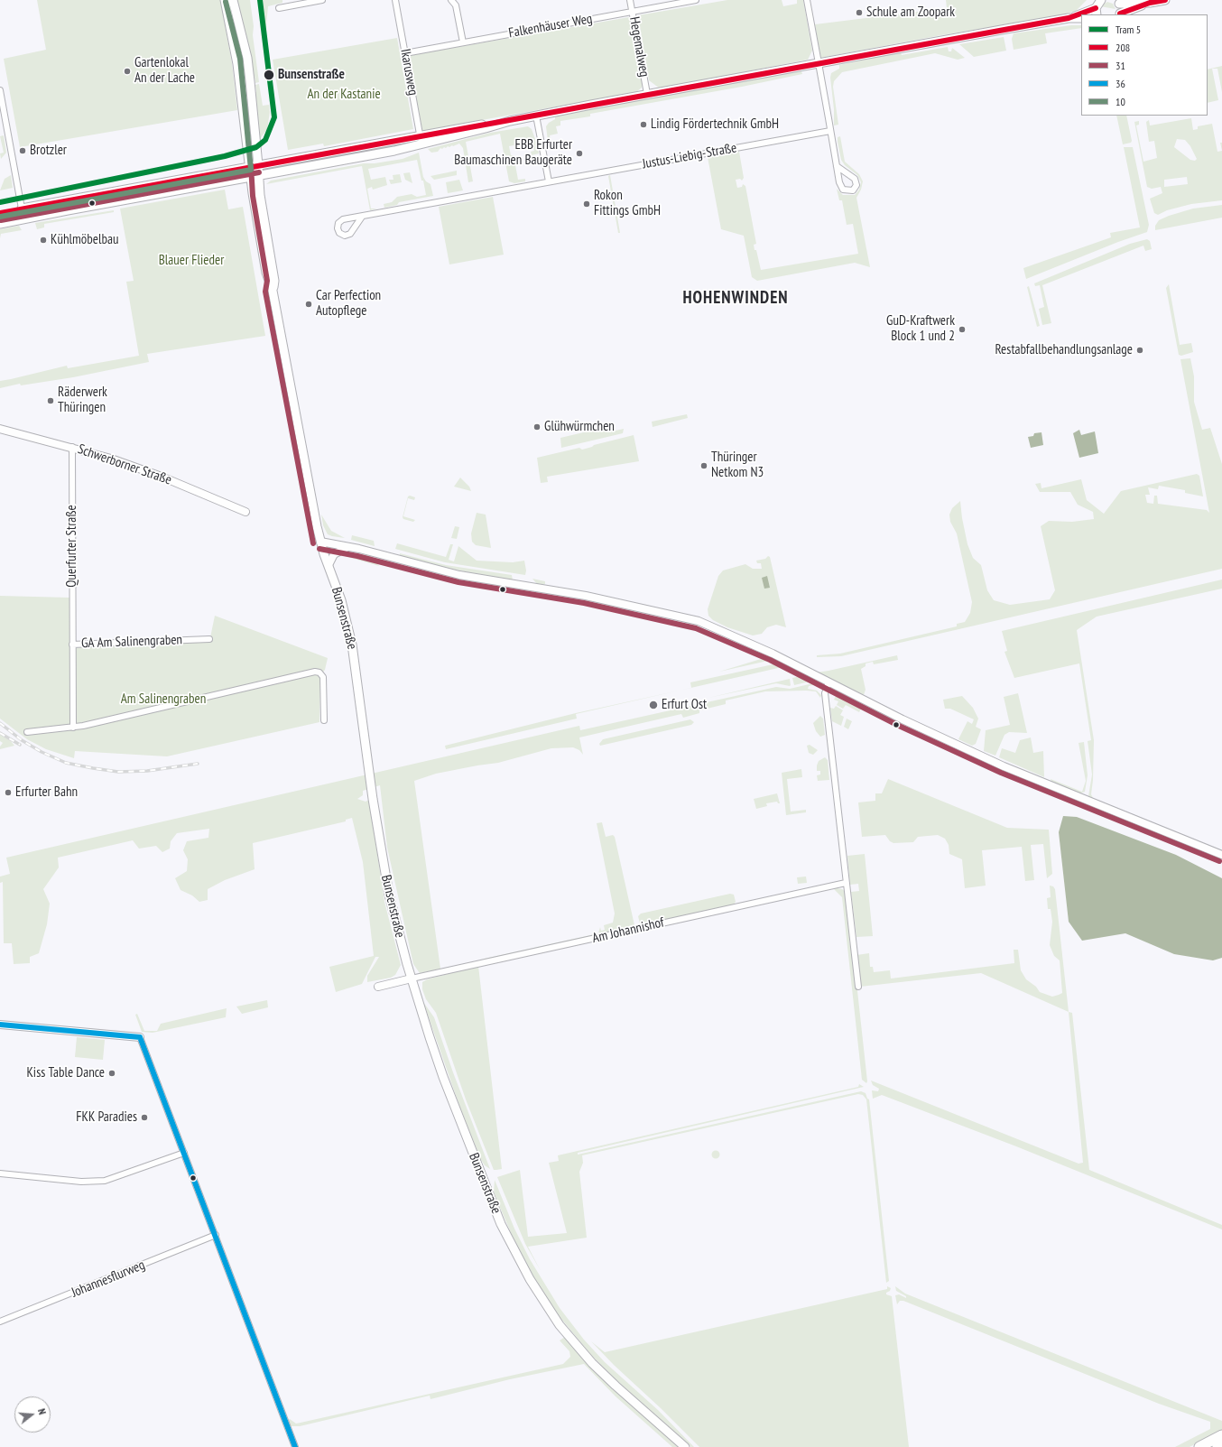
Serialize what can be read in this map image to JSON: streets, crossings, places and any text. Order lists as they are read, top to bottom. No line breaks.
{"streets":{"main road":["Bunsenstraße"],"street":["Falkenhäuser Weg","Hegemalweg","Ikarusweg","Justus-Liebig-Straße","Schwerborner Straße","Querfurter Straße","GA Am Salinengraben","Am Johannishof","Johannesflurweg"]},"crossings":[["Falkenhäuser Weg","Hegemalweg"],["Falkenhäuser Weg","Ikarusweg"],["Schwerborner Straße","Querfurter Straße"],["Querfurter Straße","GA Am Salinengraben"],["Bunsenstraße","Am Johannishof"]],"districts":["HOHENWINDEN"],"parks":["An der Kastanie","Blauer Flieder","Am Salinengraben"],"places":["Schule am Zoopark","Gartenlokal An der Lache","Bunsenstraße","Lindig Fördertechnik GmbH","Brotzler","EBB Erfurter Baumaschinen Baugeräte","Rokon Fittings GmbH","Kühlmöbelbau","Car Perfection Autopflege","GuD-Kraftwerk Block 1 und 2","Restabfallbehandlungsanlage","Räderwerk Thüringen","Glühwürmchen","Thüringer Netkom N3","Erfurt Ost","Erfurter Bahn","Kiss Table Dance","FKK Paradies"],"lines":["tram line 5","transit line 208","transit line 10","transit line 31","transit line 36"],"legend":["Tram 5","208","31","36","10"],"north":"right"}
